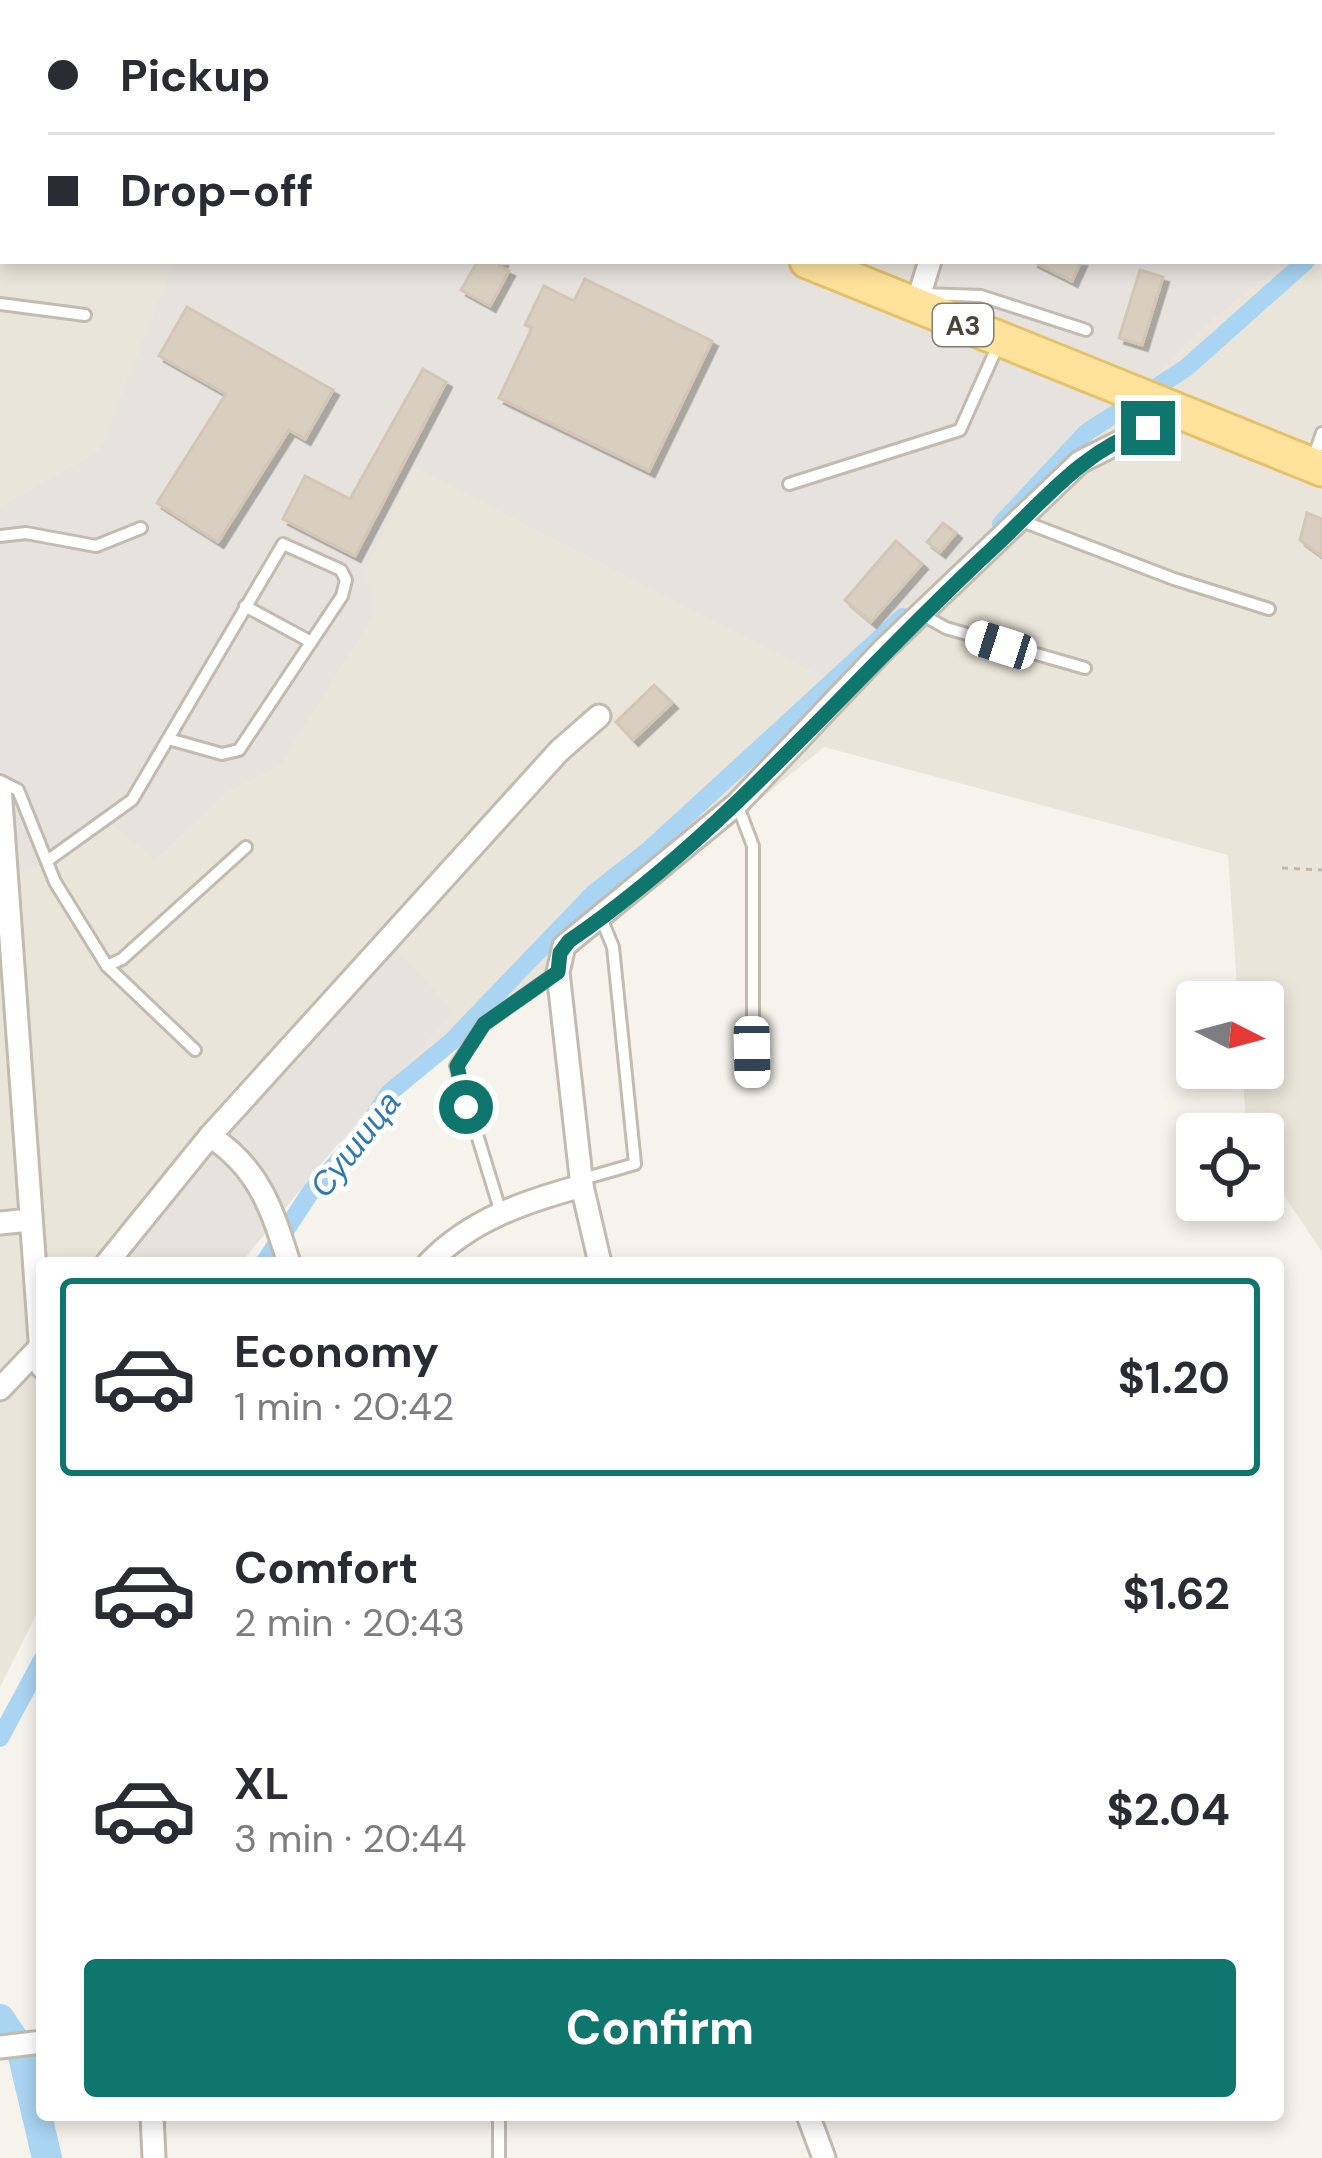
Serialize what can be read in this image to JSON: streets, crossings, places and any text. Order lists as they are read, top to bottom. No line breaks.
{"streets":{"main road":["A3"]},"water":["Сушица"],"north":"right","page":{"banner":["Pickup","Drop-off"],"list":[{"name":"Economy","note":"1 min · 20:42","value":"$1.20"},{"name":"Comfort","note":"2 min · 20:43","value":"$1.62"},{"name":"XL","note":"3 min · 20:44","value":"$2.04"}],"buttons":"Confirm"}}
